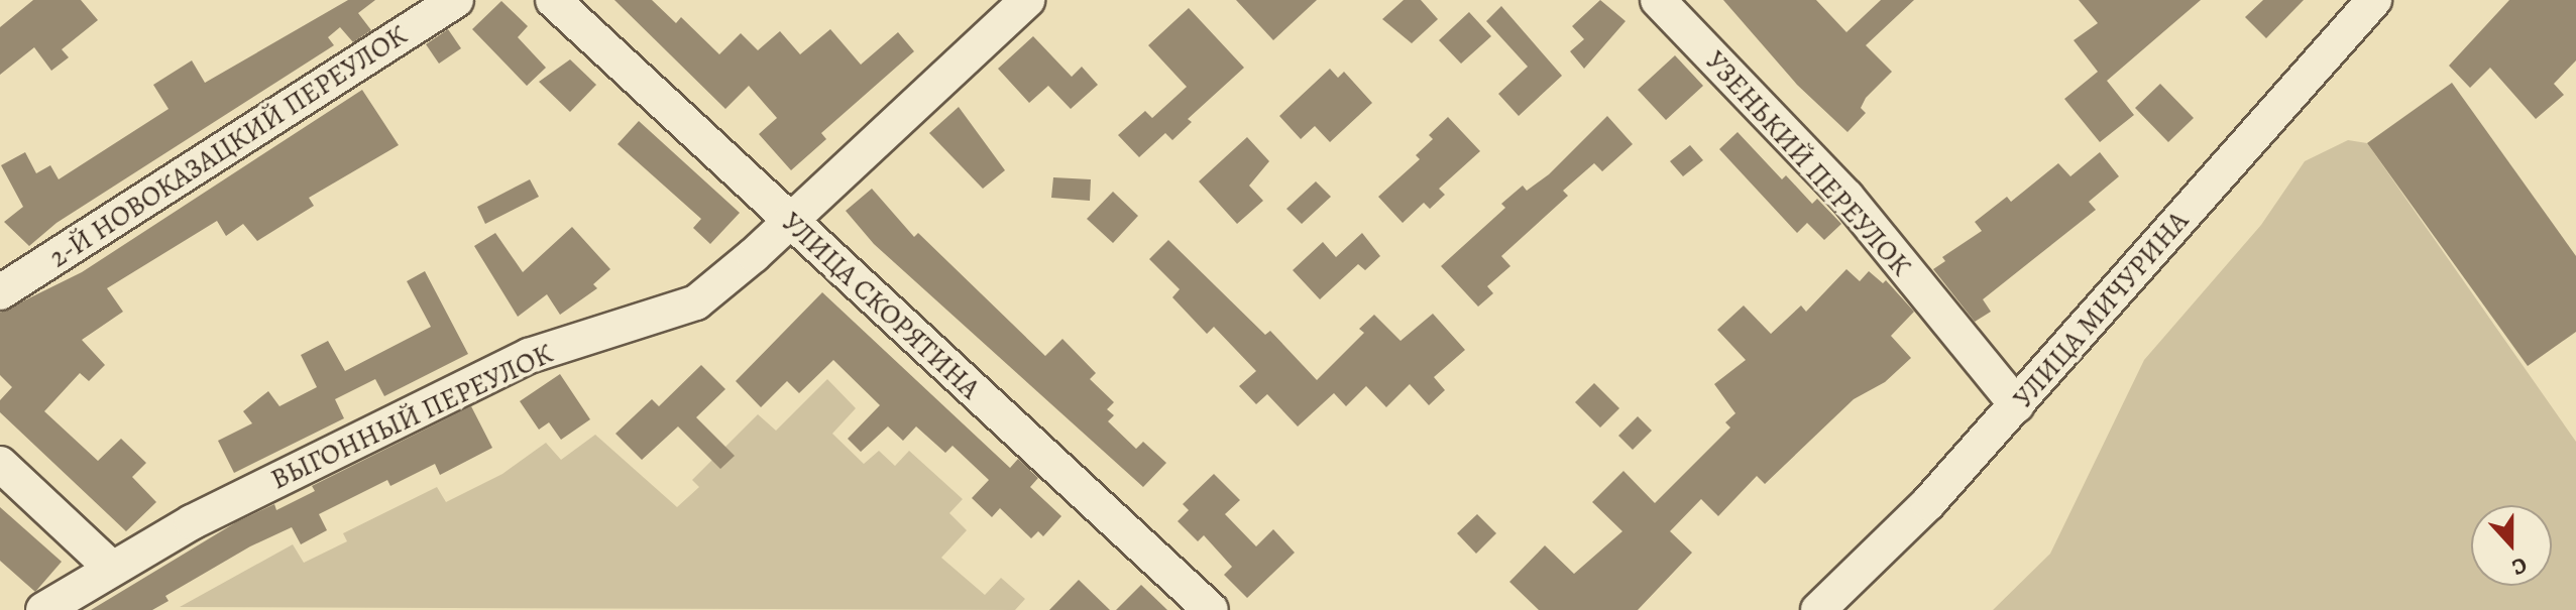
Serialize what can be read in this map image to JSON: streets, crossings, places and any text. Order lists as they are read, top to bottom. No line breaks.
{"streets":{"street":["2-Й НОВОКАЗАЦКИЙ ПЕРЕУЛОК","УЗЕНЬКИЙ ПЕРЕУЛОК","УЛИЦА СКОРЯТИНА","УЛИЦА МИЧУРИНА","ВЫГОННЫЙ ПЕРЕУЛОК"]},"crossings":[["УЗЕНЬКИЙ ПЕРЕУЛОК","УЛИЦА МИЧУРИНА"],["УЛИЦА СКОРЯТИНА","ВЫГОННЫЙ ПЕРЕУЛОК"]],"north":"bottom"}
